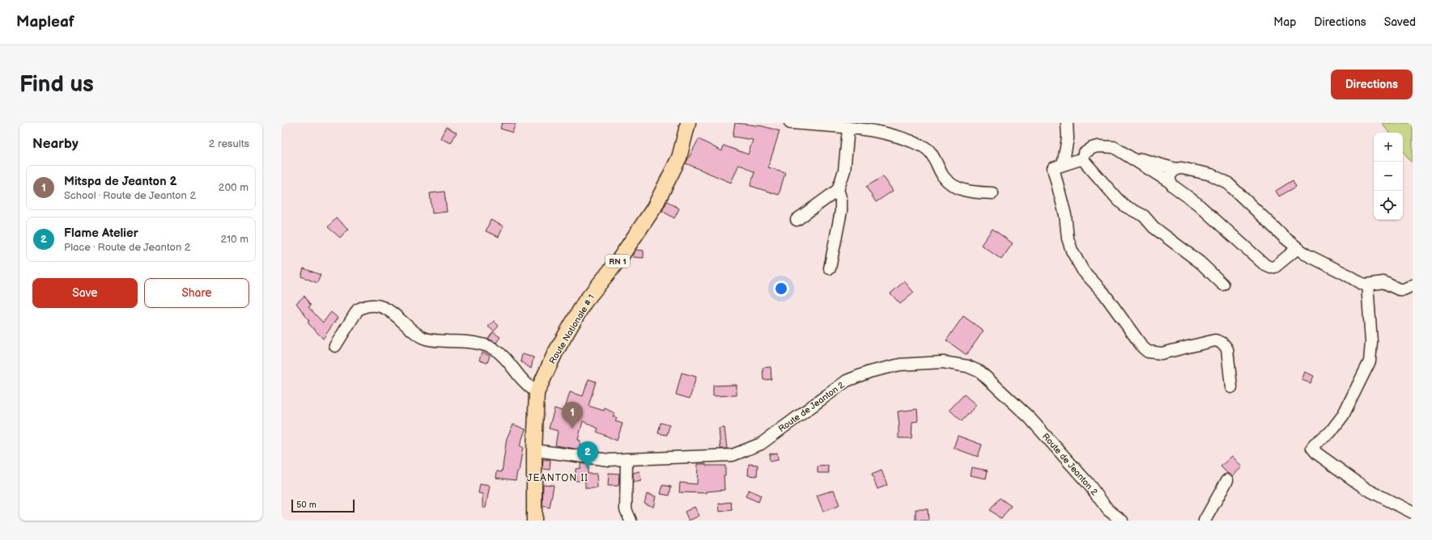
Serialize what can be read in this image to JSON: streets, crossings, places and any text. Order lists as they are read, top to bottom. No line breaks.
{"streets":{"main road":["RN 1","Route Nationale # 1"],"street":["Route de Jeanton 2"]},"crossings":[["Route Nationale # 1","Route de Jeanton 2"]],"districts":["JEANTON II"],"scale_bar":"50 m","page":{"header":"Mapleaf","nav":["Map","Directions","Saved"],"buttons":["Directions",["Save","Share"]],"title":"Find us","heading":["Nearby","2 results"],"map_buttons":["+","−"],"list":[{"mark":"1","name":"Mitspa de Jeanton 2","note":"School · Route de Jeanton 2","value":"200 m"},{"mark":"2","name":"Flame Atelier","note":"Place · Route de Jeanton 2","value":"210 m"}],"pins":["1","2"],"scale":"50 m"}}
